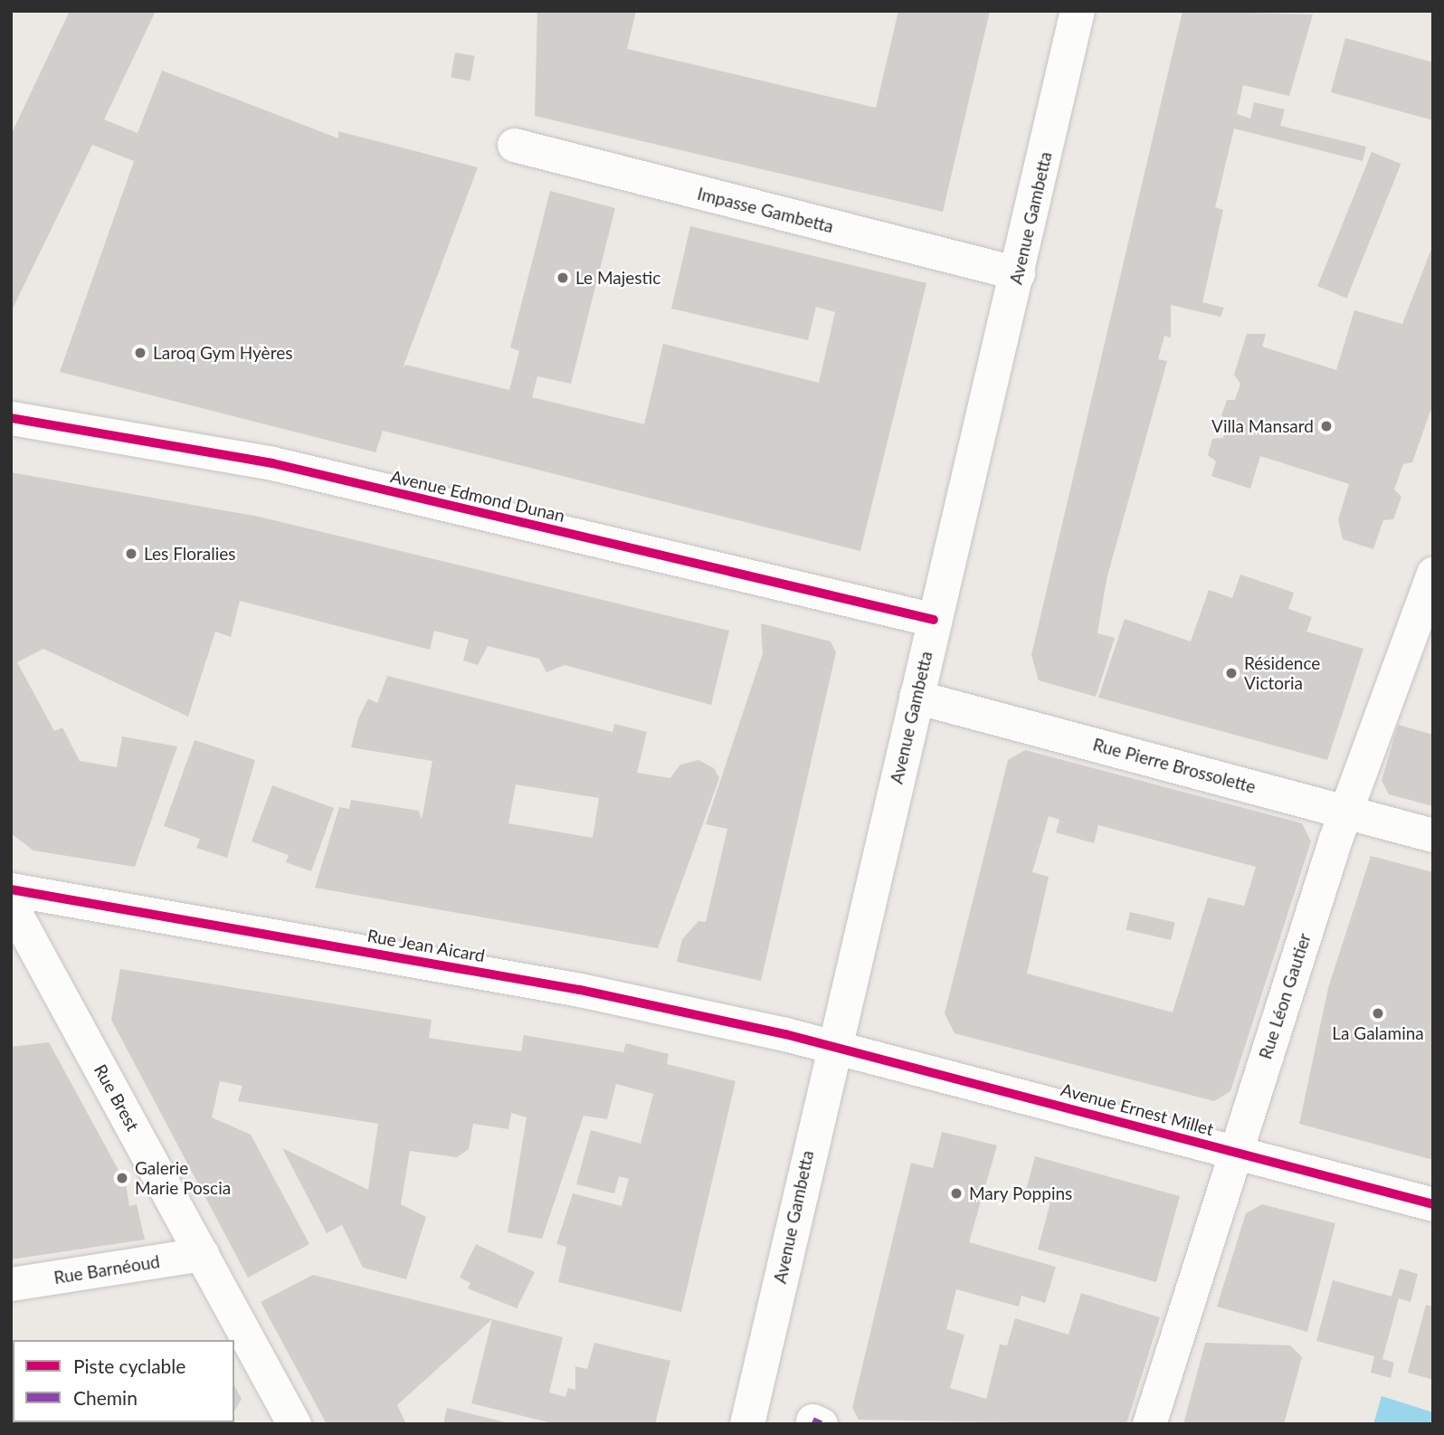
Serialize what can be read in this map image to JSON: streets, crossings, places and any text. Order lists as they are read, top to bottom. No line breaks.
{"streets":{"main road":["Avenue Gambetta"],"street":["Impasse Gambetta","Avenue Edmond Dunan","Rue Pierre Brossolette","Rue Jean Aicard","Rue Léon Gautier","Rue Brest","Avenue Ernest Millet","Rue Barnéoud"]},"crossings":[["Impasse Gambetta","Avenue Gambetta"],["Avenue Gambetta","Avenue Edmond Dunan"],["Avenue Gambetta","Rue Pierre Brossolette"],["Avenue Gambetta","Rue Jean Aicard"],["Avenue Gambetta","Avenue Ernest Millet"],["Rue Pierre Brossolette","Rue Léon Gautier"],["Rue Jean Aicard","Avenue Ernest Millet"],["Rue Léon Gautier","Avenue Ernest Millet"],["Rue Brest","Rue Barnéoud"]],"places":["Le Majestic","Laroq Gym Hyères","Villa Mansard","Les Floralies","Résidence Victoria","La Galamina","Galerie Marie Poscia","Mary Poppins"],"legend":["Piste cyclable","Chemin"]}
